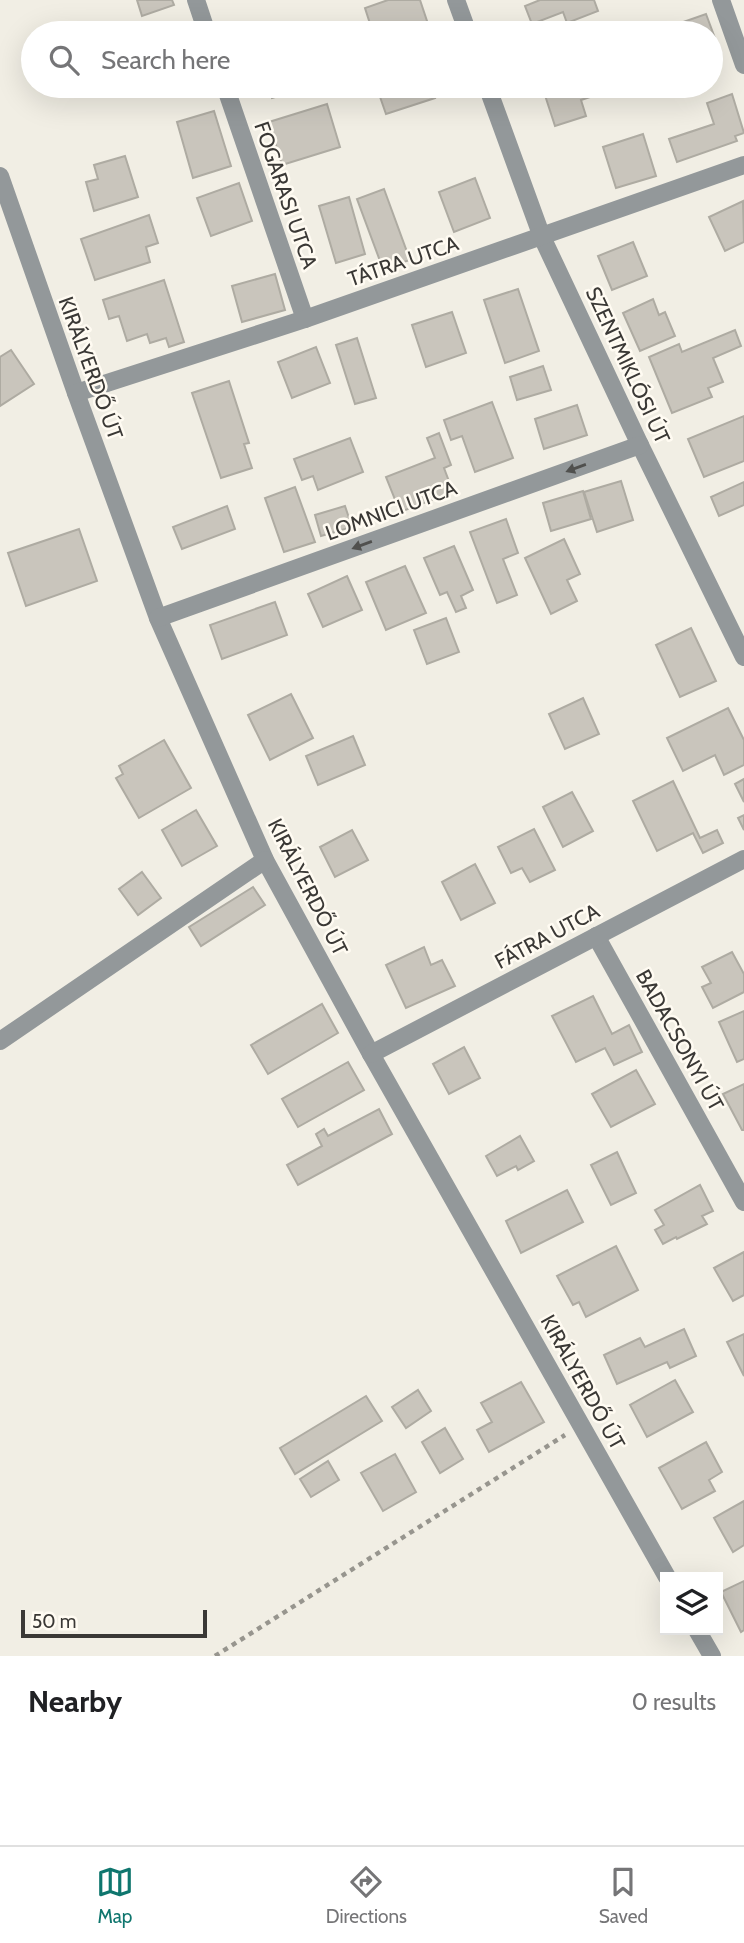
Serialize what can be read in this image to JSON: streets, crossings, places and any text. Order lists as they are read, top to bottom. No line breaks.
{"streets":{"street":["FOGARASI UTCA","TÁTRA UTCA","SZENTMIKLÓSI ÚT","KIRÁLYERDŐ ÚT","LOMNICI UTCA","FÁTRA UTCA","BADACSONYI ÚT"]},"crossings":[["FOGARASI UTCA","TÁTRA UTCA"],["TÁTRA UTCA","SZENTMIKLÓSI ÚT"],["TÁTRA UTCA","KIRÁLYERDŐ ÚT"],["SZENTMIKLÓSI ÚT","LOMNICI UTCA"],["KIRÁLYERDŐ ÚT","LOMNICI UTCA"],["KIRÁLYERDŐ ÚT","FÁTRA UTCA"],["FÁTRA UTCA","BADACSONYI ÚT"]],"one_way":["LOMNICI UTCA"],"scale_bar":"50 m","page":{"search":"Search here","scale":"50 m","heading":["Nearby","0 results"],"nav":["Map","Directions","Saved"]}}
